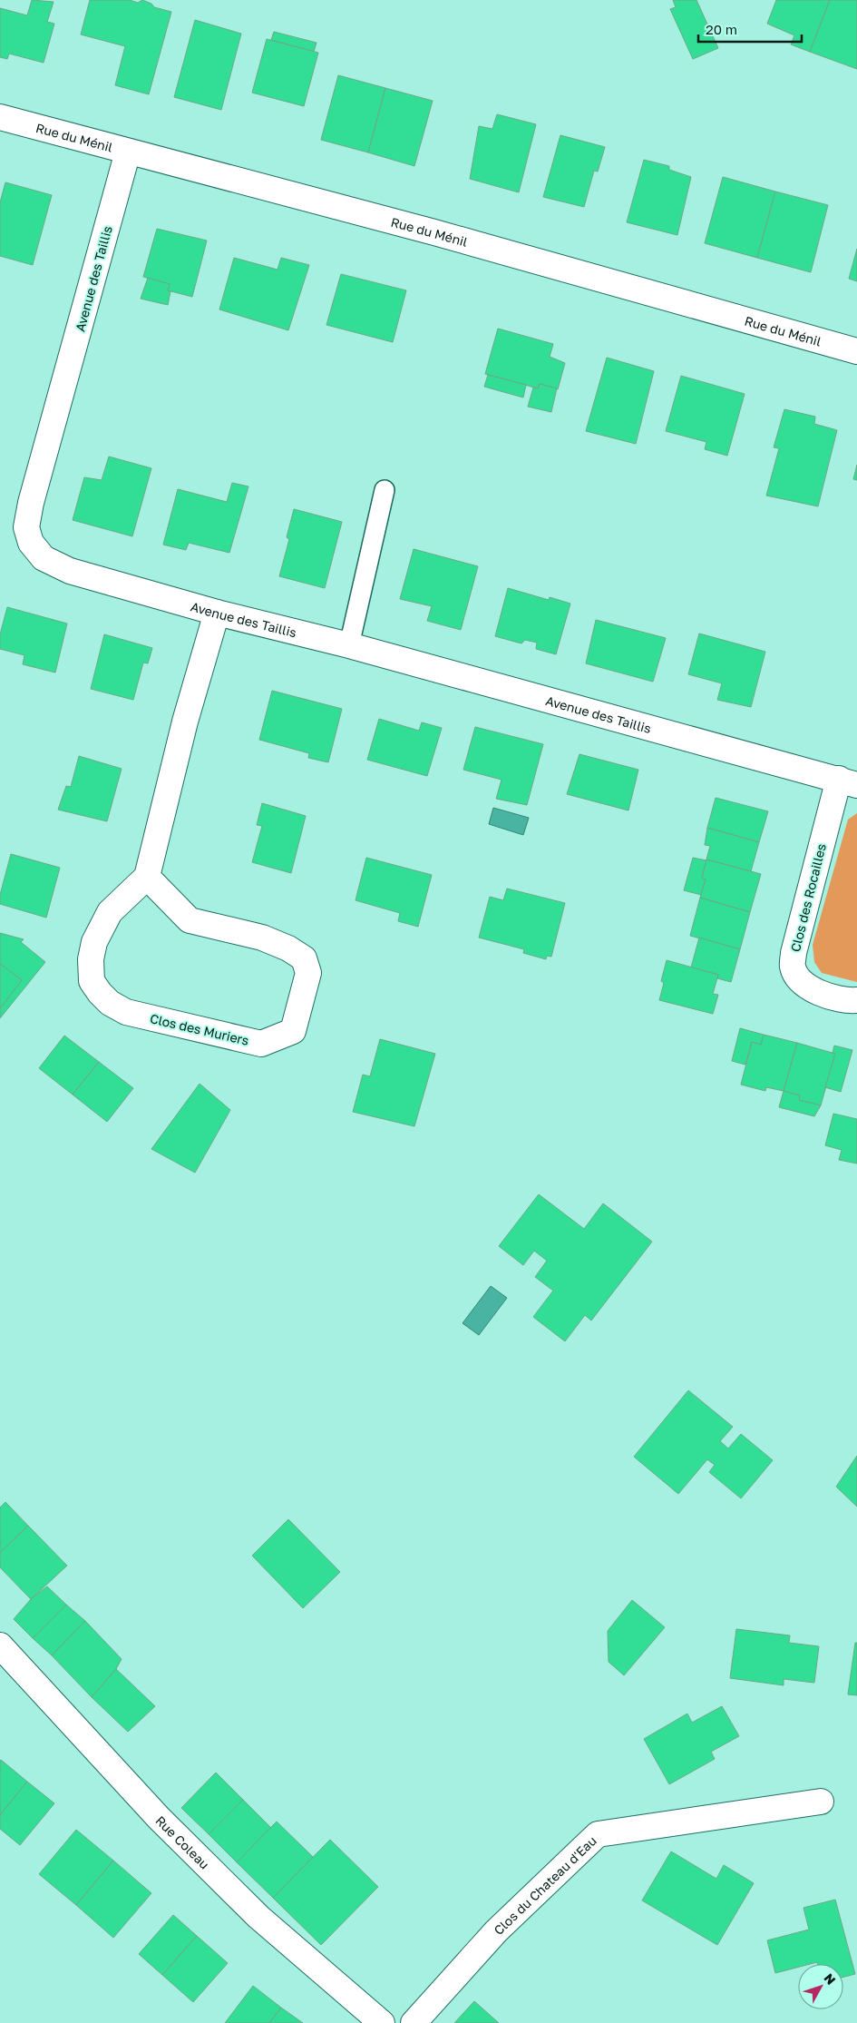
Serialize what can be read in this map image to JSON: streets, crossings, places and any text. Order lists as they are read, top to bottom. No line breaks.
{"streets":{"street":["Rue du Ménil","Avenue des Taillis","Clos des Rocailles","Clos des Muriers","Rue Coleau","Clos du Chateau d'Eau"]},"crossings":[["Rue du Ménil","Avenue des Taillis"],["Avenue des Taillis","Clos des Rocailles"]],"scale_bar":"20 m","north":"top right"}
